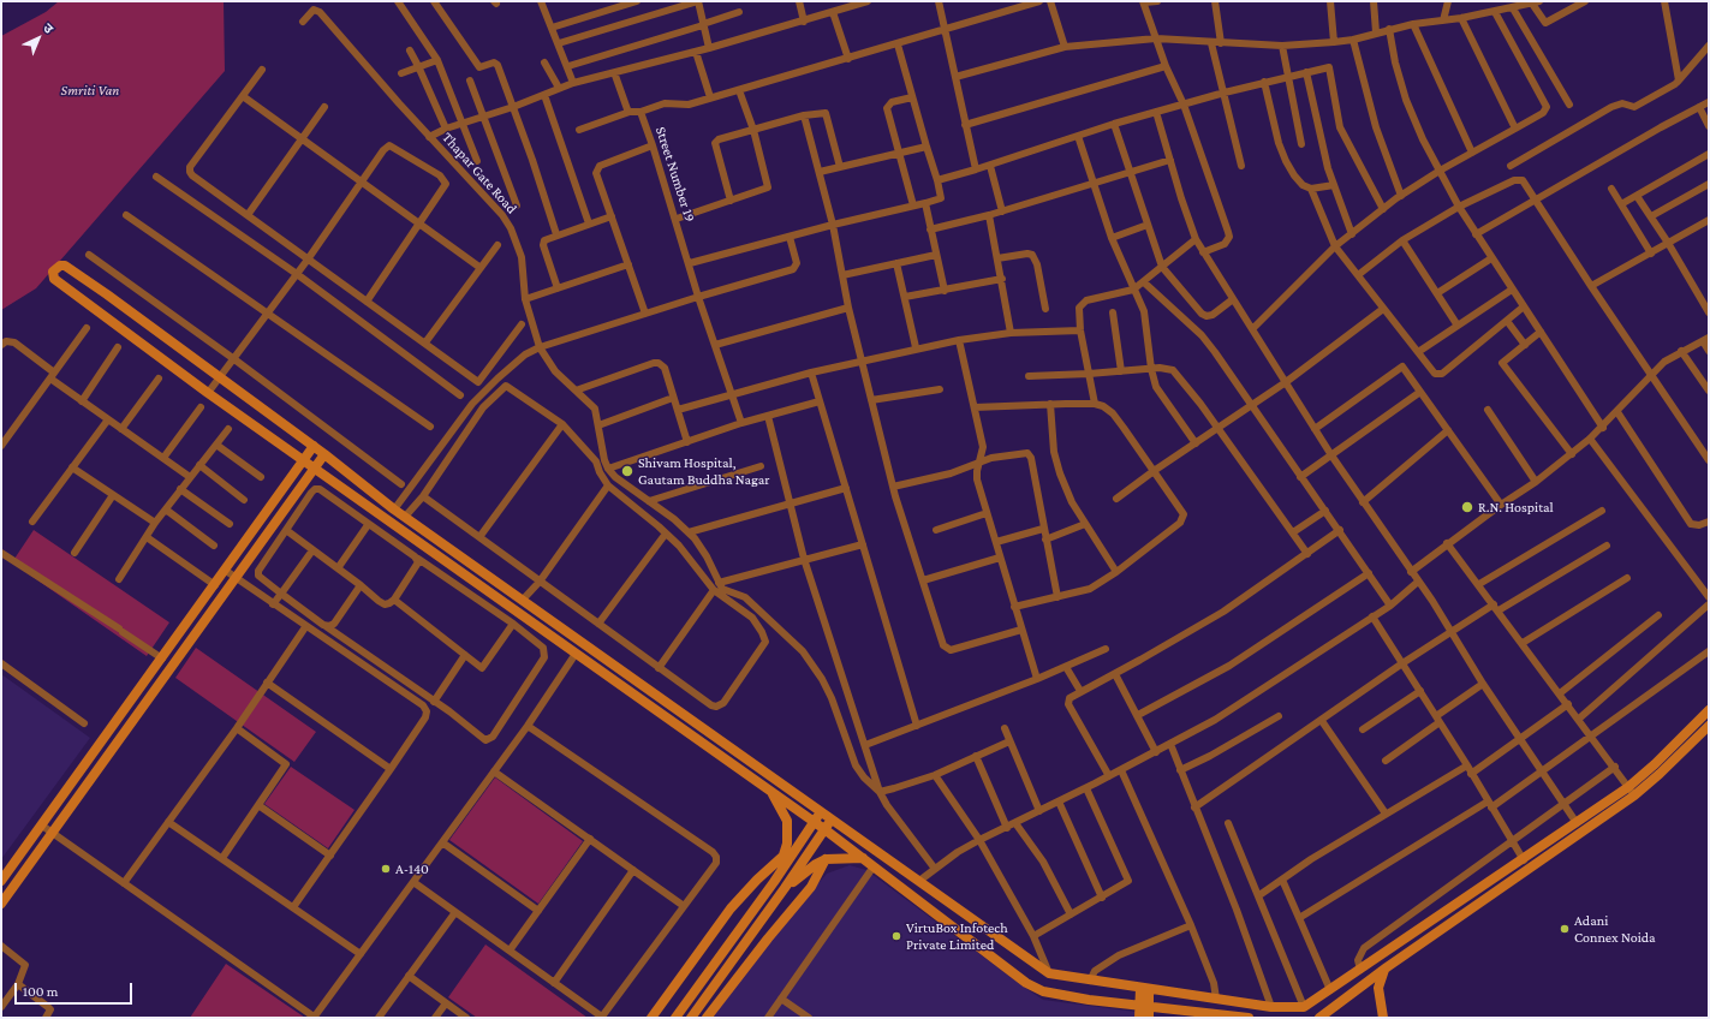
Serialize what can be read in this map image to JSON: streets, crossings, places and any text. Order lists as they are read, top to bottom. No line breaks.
{"streets":{"street":["Thapar Gate Road","Street Number 19"]},"parks":["Smriti Van"],"places":["Shivam Hospital, Gautam Buddha Nagar","R.N. Hospital","A-140","Adani Connex Noida","VirtuBox Infotech Private Limited"],"scale_bar":"100 m","north":"top right"}
